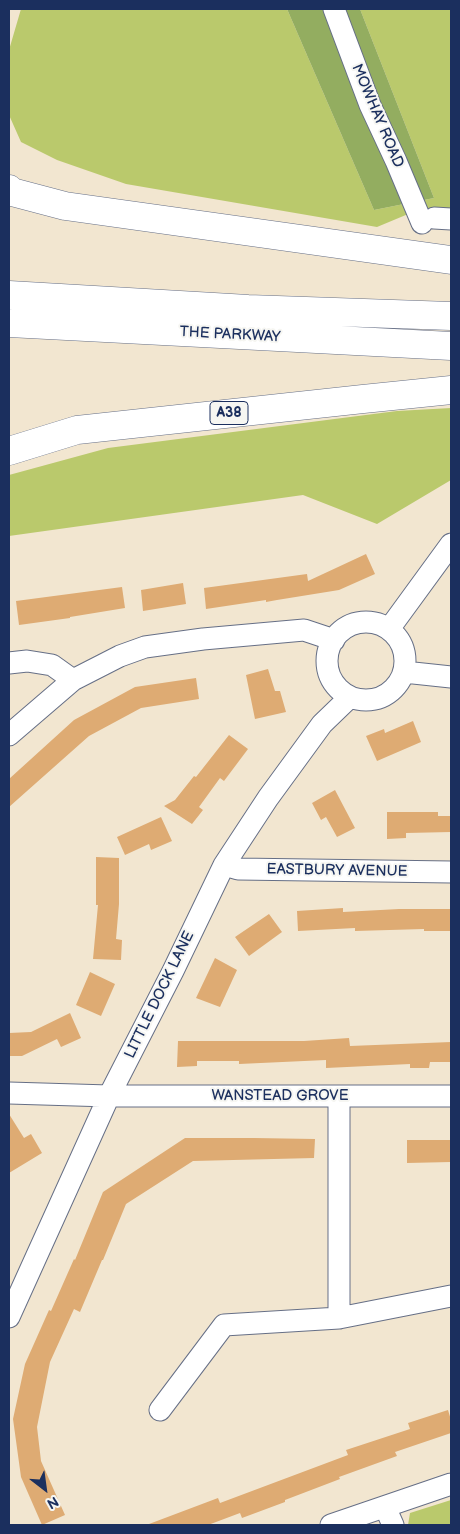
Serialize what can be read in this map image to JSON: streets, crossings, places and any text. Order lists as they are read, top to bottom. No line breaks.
{"streets":{"highway":["THE PARKWAY","A38"],"street":["MOWHAY ROAD","EASTBURY AVENUE","LITTLE DOCK LANE","WANSTEAD GROVE"]},"crossings":[["EASTBURY AVENUE","LITTLE DOCK LANE"],["LITTLE DOCK LANE","WANSTEAD GROVE"]],"north":"bottom right"}
